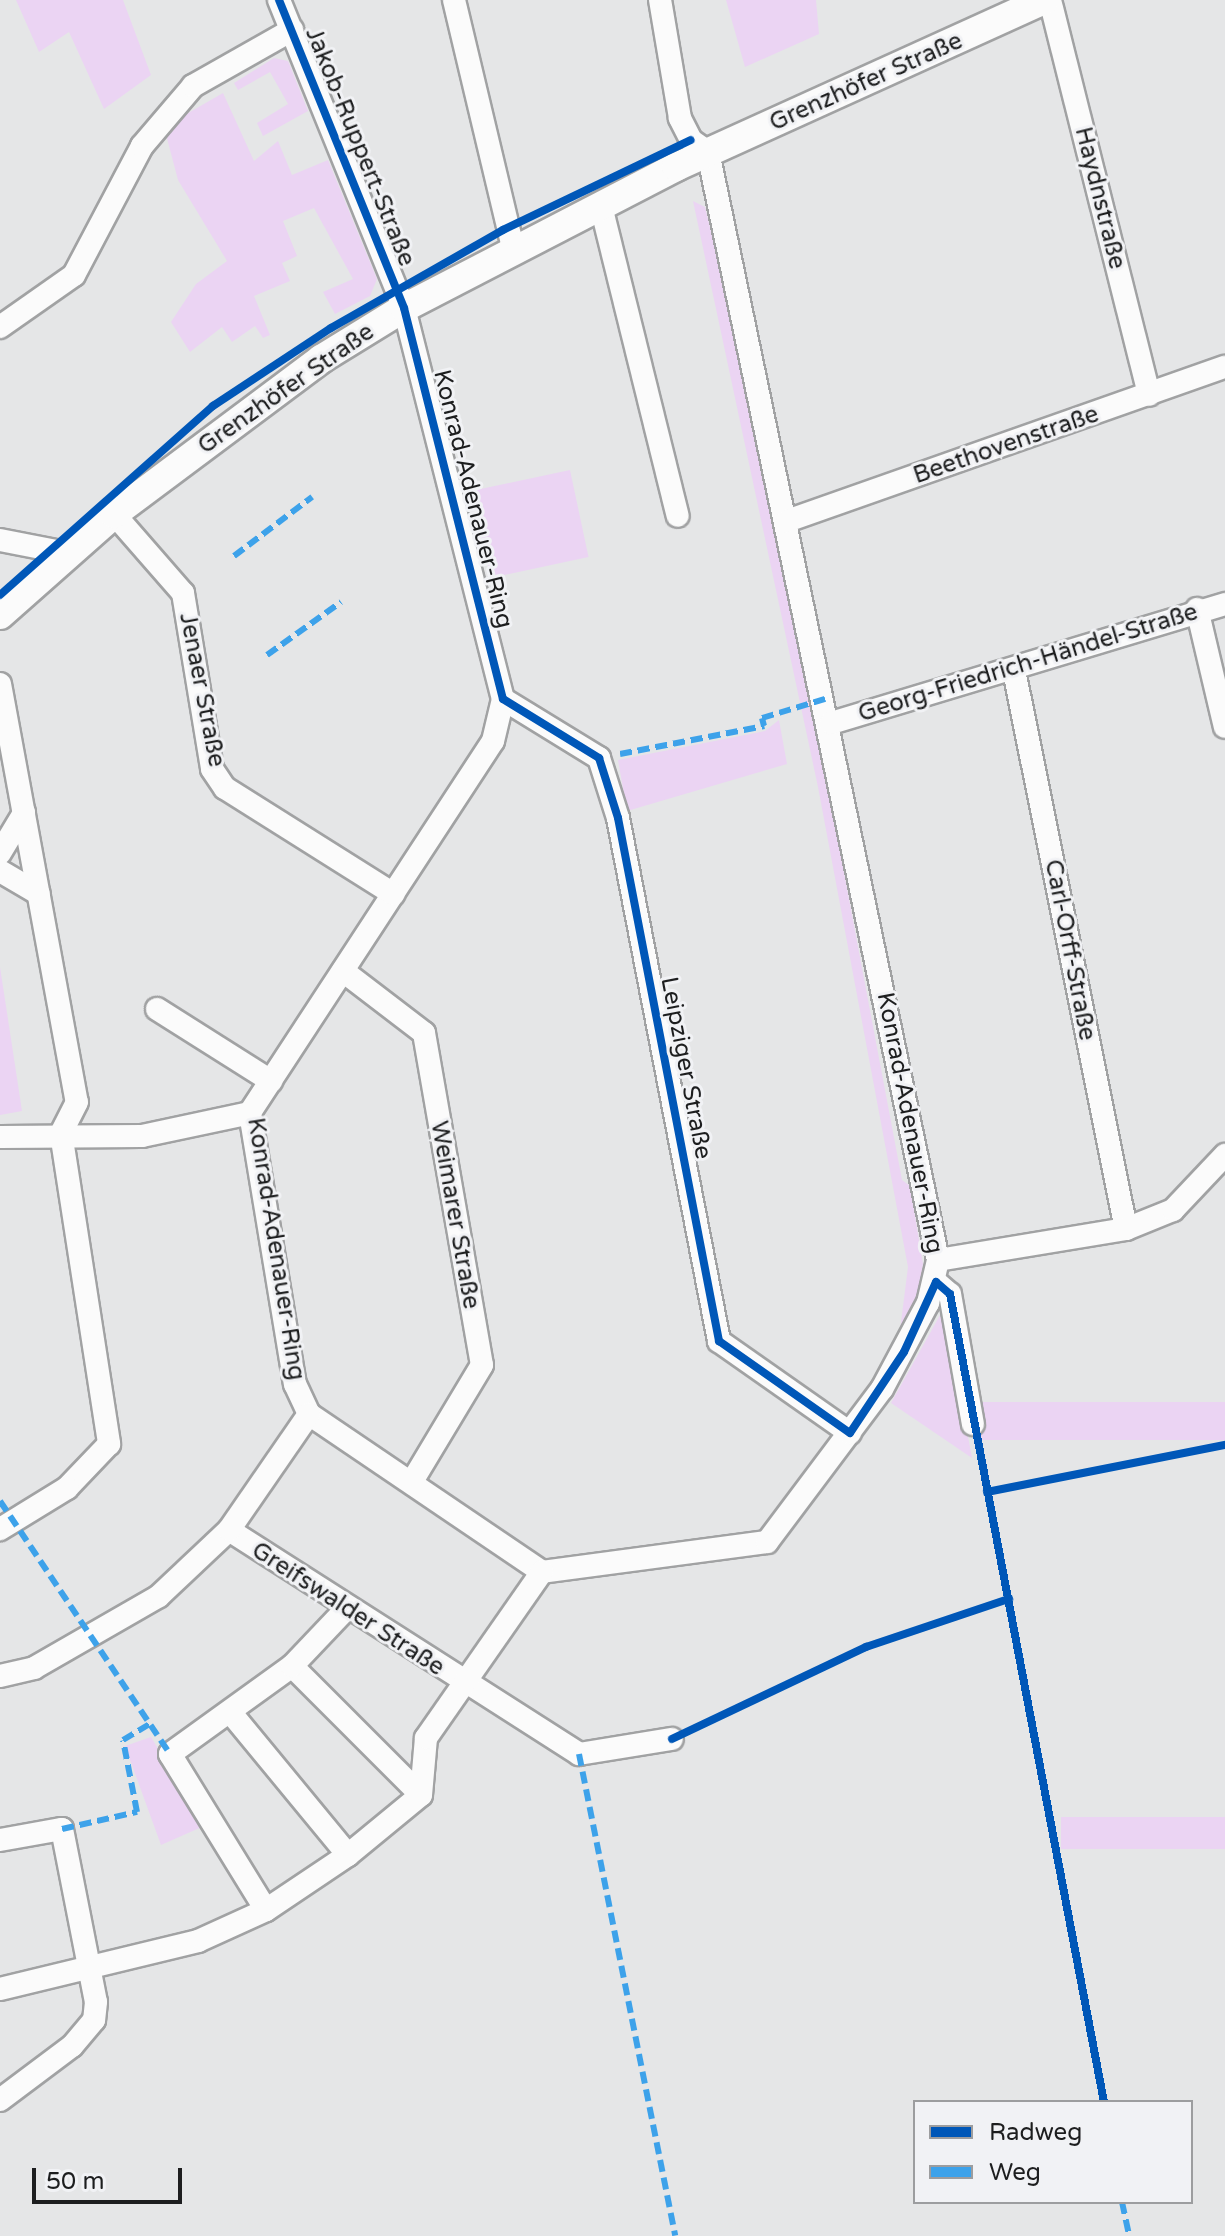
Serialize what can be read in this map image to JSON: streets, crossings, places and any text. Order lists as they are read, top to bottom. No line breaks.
{"streets":{"street":["Grenzhöfer Straße","Jakob-Ruppert-Straße","Haydnstraße","Beethovenstraße","Konrad-Adenauer-Ring","Georg-Friedrich-Händel-Straße","Jenaer Straße","Carl-Orff-Straße","Leipziger Straße","Weimarer Straße","Greifswalder Straße"]},"crossings":[["Grenzhöfer Straße","Jakob-Ruppert-Straße"],["Grenzhöfer Straße","Haydnstraße"],["Grenzhöfer Straße","Konrad-Adenauer-Ring"],["Grenzhöfer Straße","Jenaer Straße"],["Jakob-Ruppert-Straße","Konrad-Adenauer-Ring"],["Haydnstraße","Beethovenstraße"],["Beethovenstraße","Konrad-Adenauer-Ring"],["Konrad-Adenauer-Ring","Georg-Friedrich-Händel-Straße"],["Konrad-Adenauer-Ring","Jenaer Straße"],["Konrad-Adenauer-Ring","Leipziger Straße"],["Konrad-Adenauer-Ring","Weimarer Straße"],["Konrad-Adenauer-Ring","Greifswalder Straße"],["Georg-Friedrich-Händel-Straße","Carl-Orff-Straße"]],"legend":["Radweg","Weg"],"scale_bar":"50 m"}
